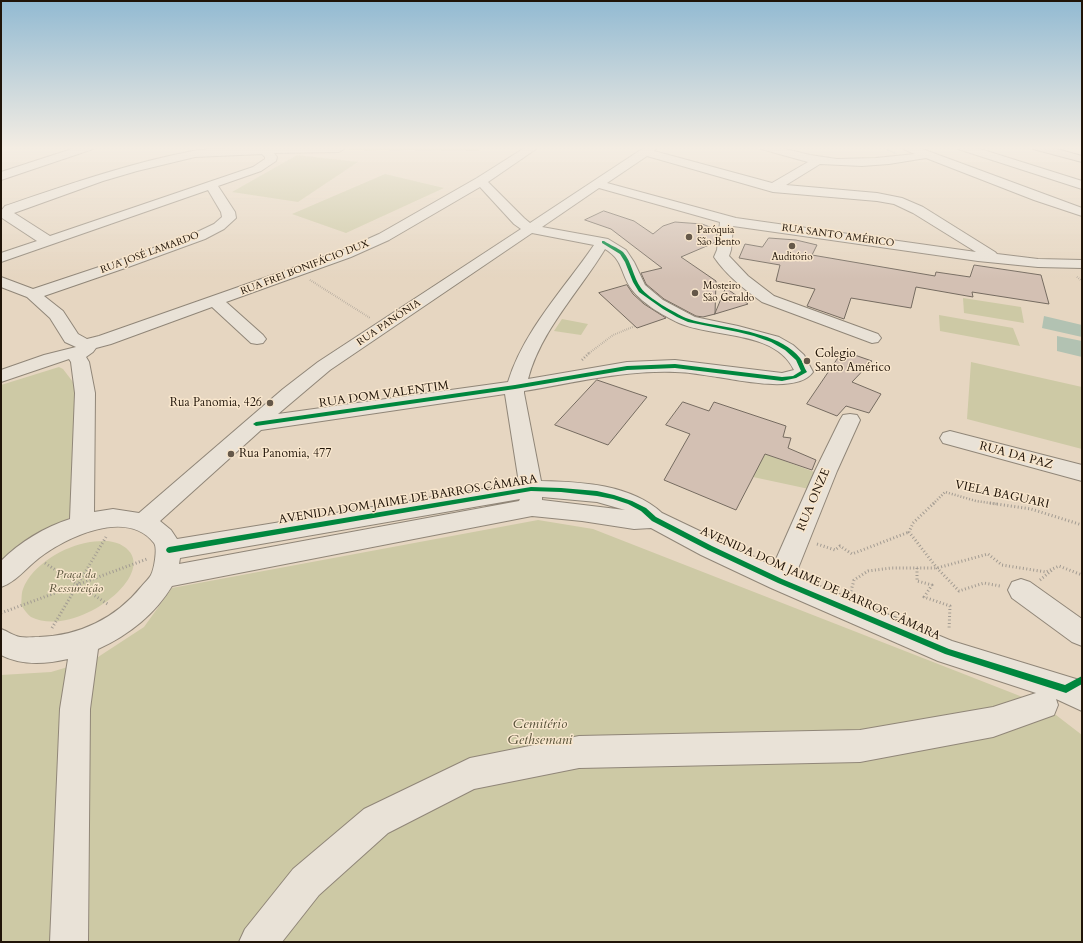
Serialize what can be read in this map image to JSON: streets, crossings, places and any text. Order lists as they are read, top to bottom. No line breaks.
{"streets":{"street":["RUA SANTO AMÉRICO","RUA JOSÉ LAMARDO","RUA FREI BONIFÁCIO DUX","RUA PANÔNIA","RUA DOM VALENTIM","RUA DA PAZ","AVENIDA DOM JAIME DE BARROS CÂMARA","RUA ONZE"],"path":["VIELA BAGUARI"]},"crossings":[["RUA PANÔNIA","RUA DOM VALENTIM"],["AVENIDA DOM JAIME DE BARROS CÂMARA","RUA ONZE"]],"parks":["Praça da Ressureição","Cemitério Gethsemani"],"places":["Paróquia São Bento","Auditório","Mosteiro São Geraldo","Colegio Santo Américo","Rua Panomia, 426","Rua Panomia, 477"]}
